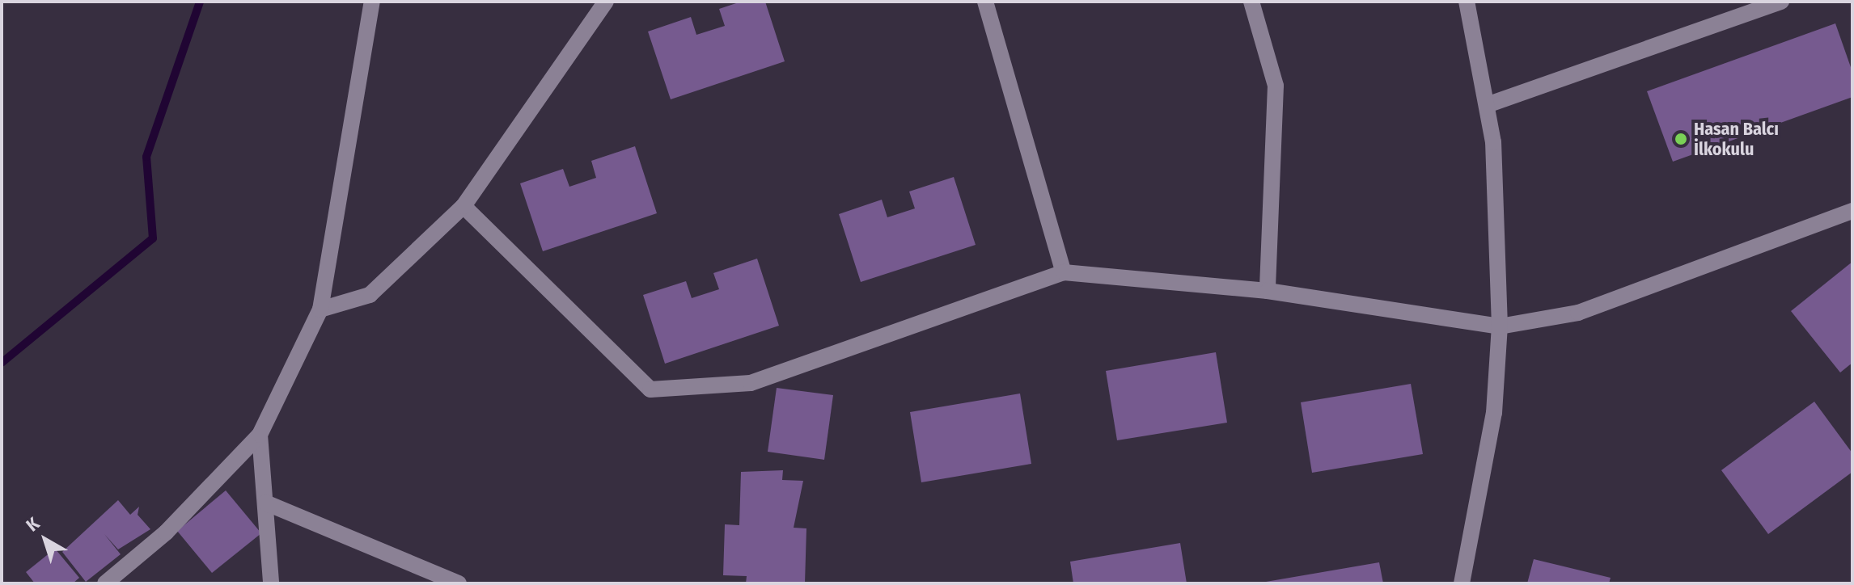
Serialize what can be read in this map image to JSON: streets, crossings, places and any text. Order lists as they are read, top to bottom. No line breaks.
{"places":["Hasan Balcı İlkokulu"],"north":"top left"}
